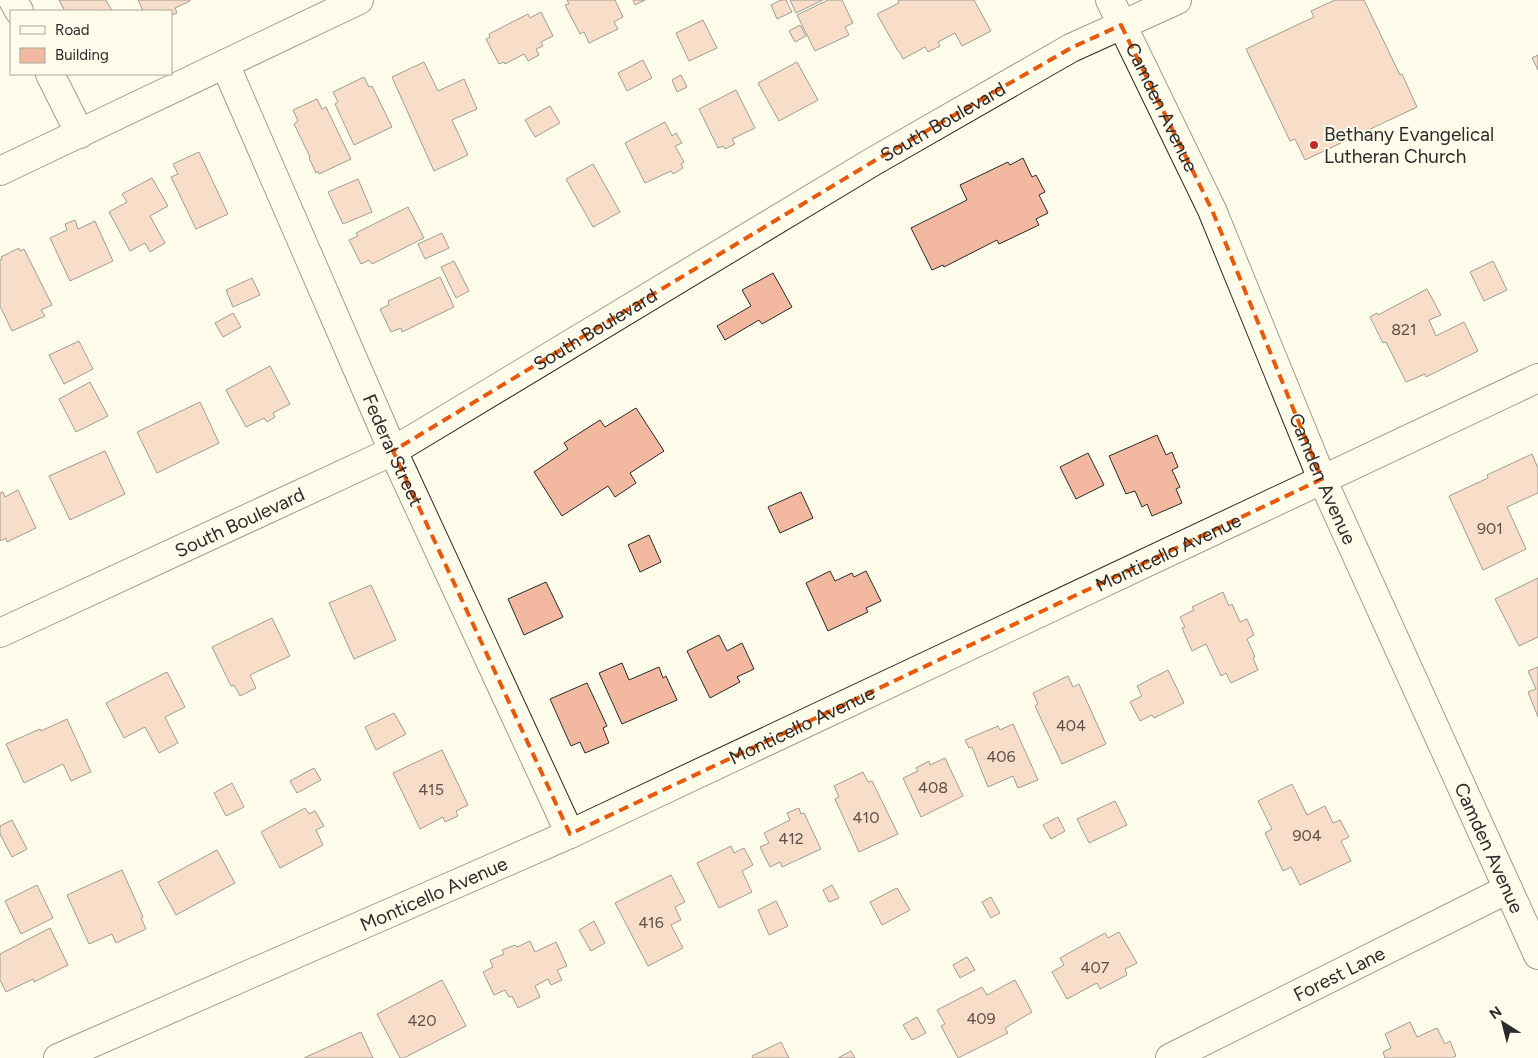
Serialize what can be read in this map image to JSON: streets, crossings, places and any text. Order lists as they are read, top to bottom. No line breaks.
{"streets":{"street":["Camden Avenue","South Boulevard","Federal Street","Monticello Avenue","Forest Lane"]},"crossings":[["Camden Avenue","South Boulevard"],["Camden Avenue","Monticello Avenue"],["Camden Avenue","Forest Lane"],["South Boulevard","Federal Street"],["Federal Street","Monticello Avenue"]],"places":["Bethany Evangelical Lutheran Church"],"house_numbers":["821","901","404","406","408","415","410","904","412","416","407","409","420"],"legend":["Road","Building"],"north":"top left"}
